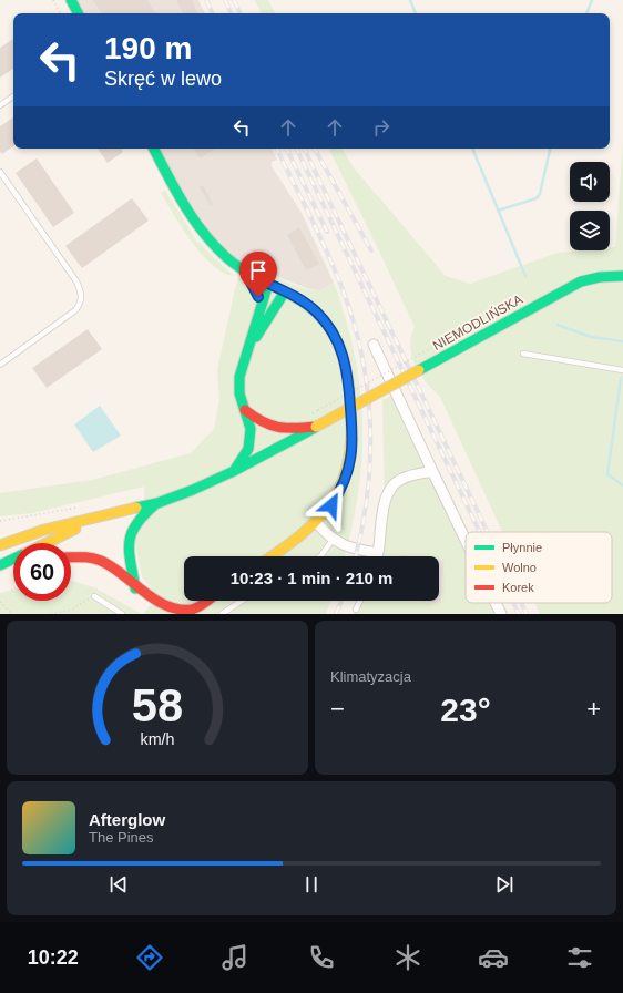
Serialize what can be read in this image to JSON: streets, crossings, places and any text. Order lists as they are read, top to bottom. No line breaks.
{"streets":{"main road":["NIEMODLIŃSKA"]},"legend":["Płynnie","Wolno","Korek"],"page":{"turn":["190 m","Skręć w lewo"],"limit":"60","trip":"10:23 · 1 min · 210 m","tile":"Klimatyzacja","heat":["−","23°","+"],"song":["Afterglow","The Pines"],"tabs":"10:22","gauge":["58","km/h"]}}
